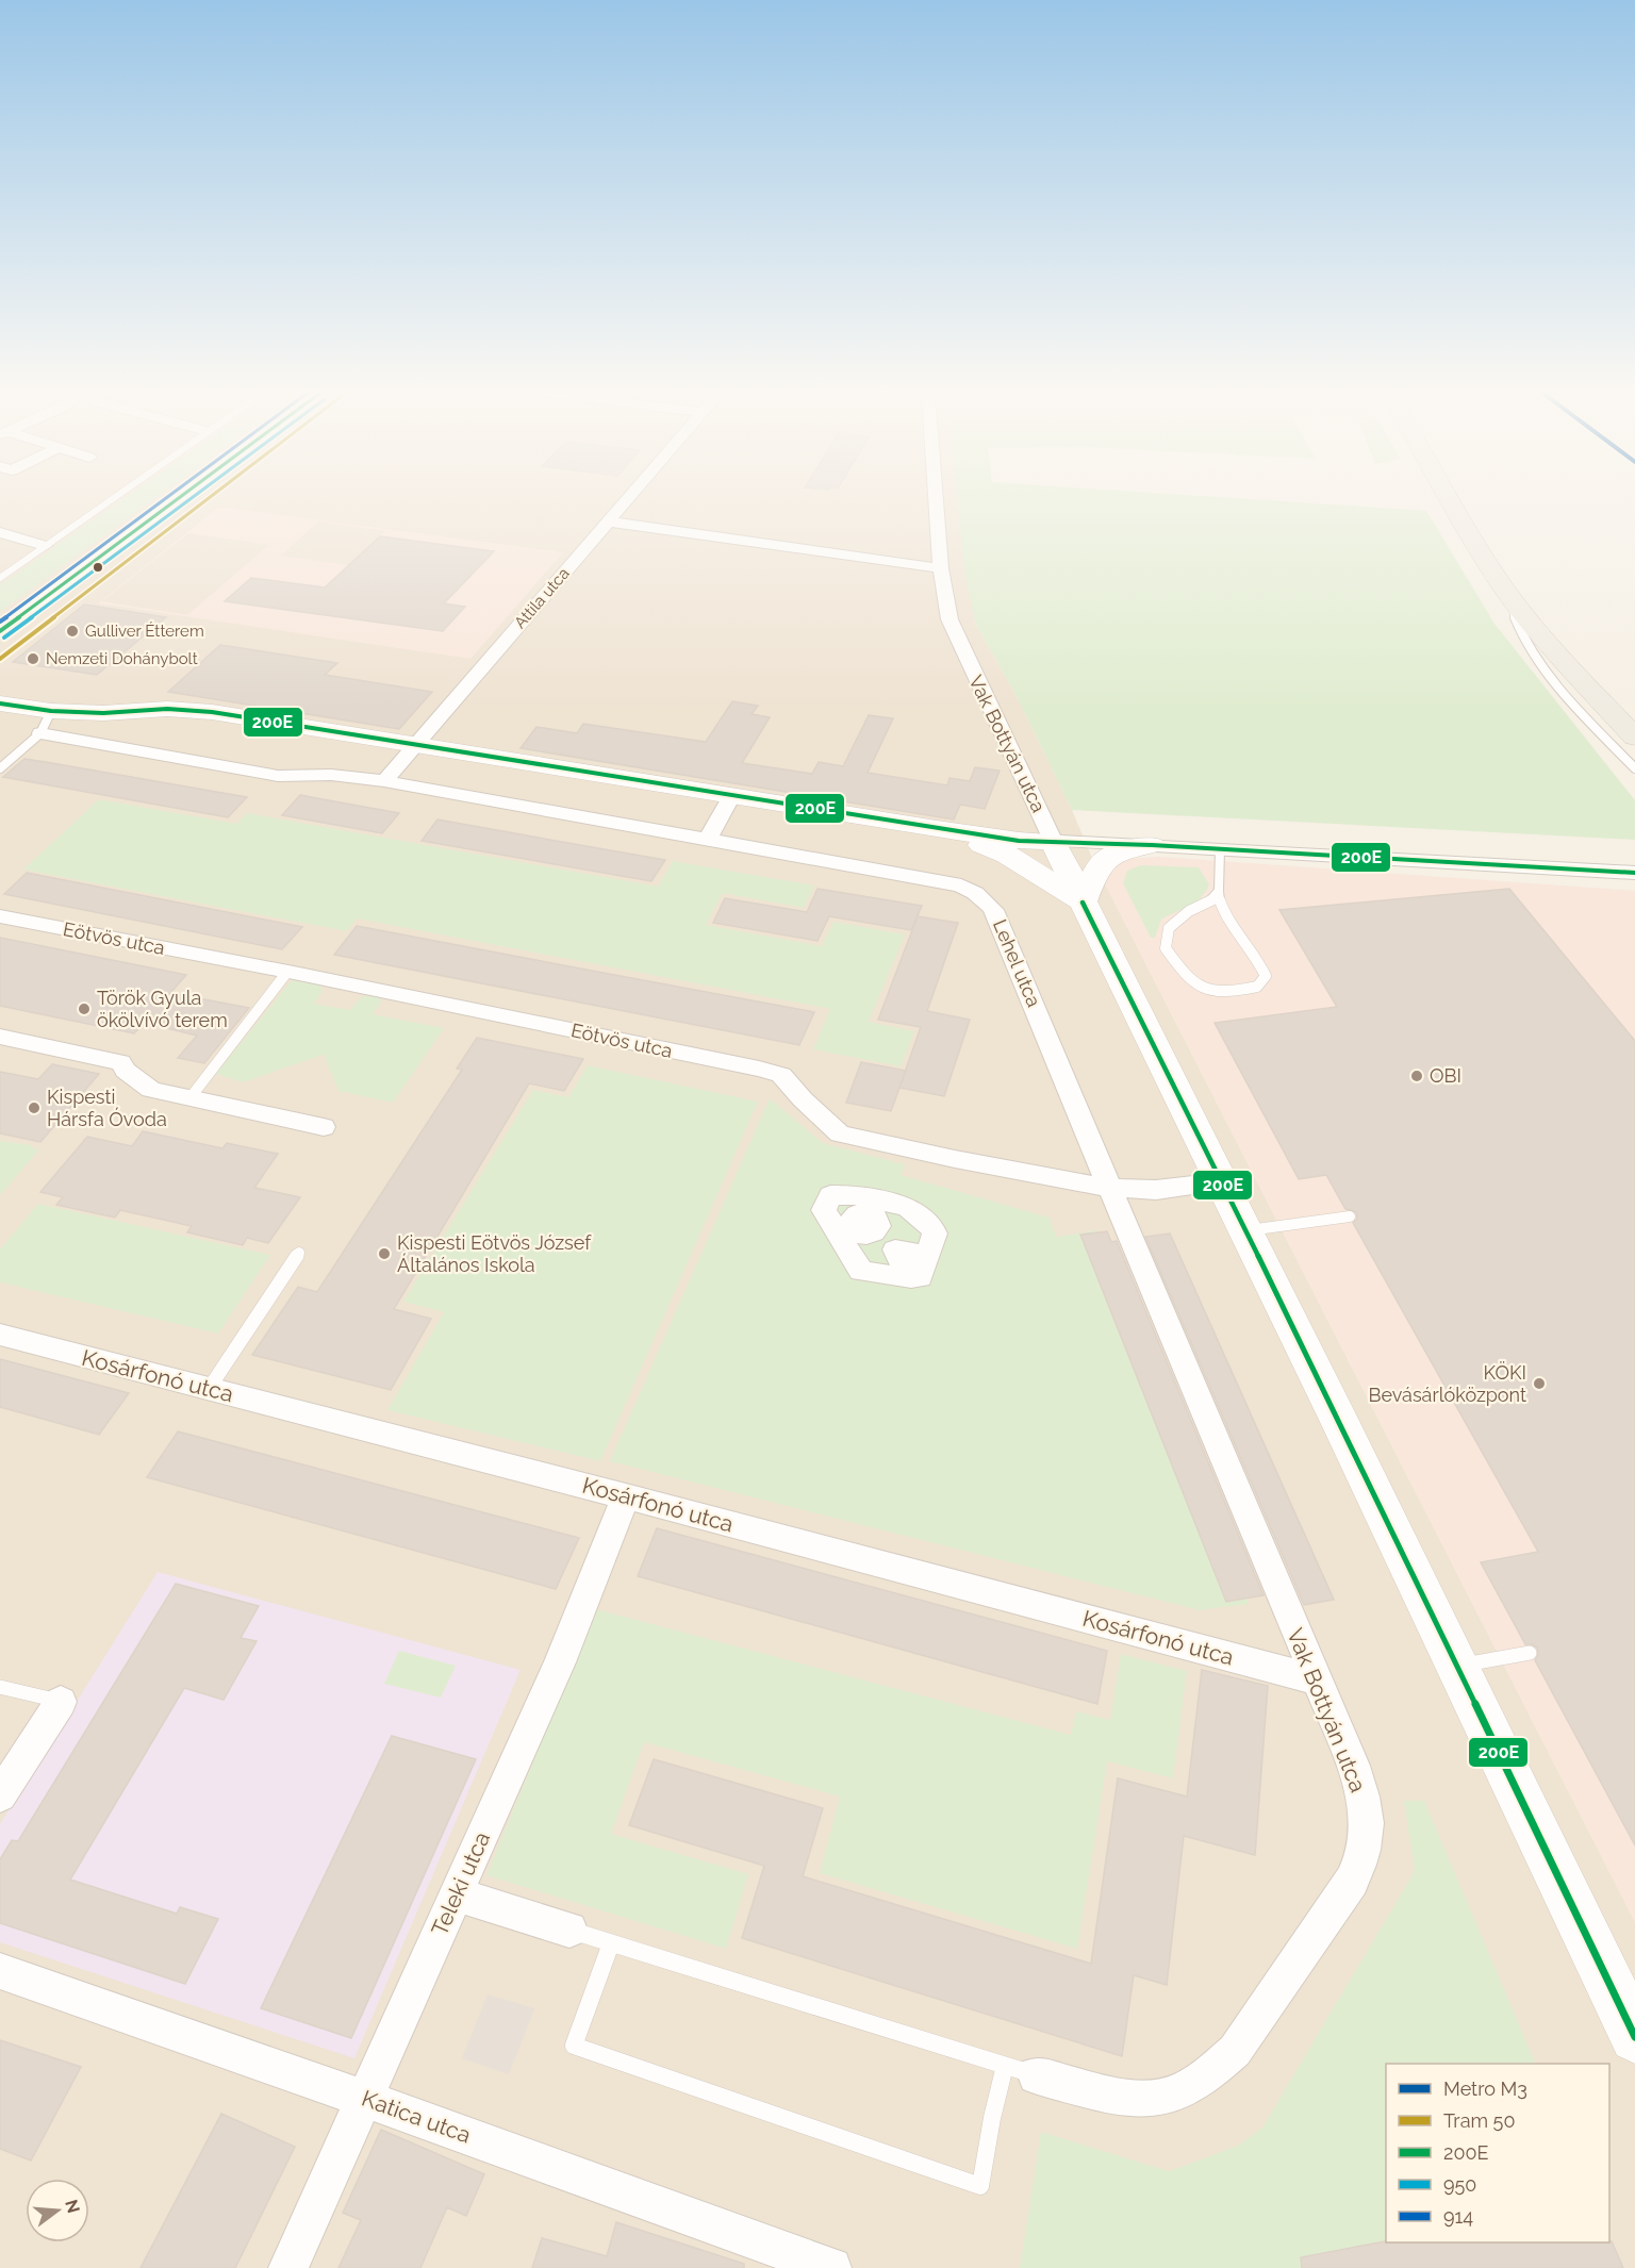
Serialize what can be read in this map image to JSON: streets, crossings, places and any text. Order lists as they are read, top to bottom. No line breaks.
{"streets":{"street":["Attila utca","Vak Bottyán utca","Eötvös utca","Lehel utca","Kosárfonó utca","Teleki utca","Katica utca"]},"crossings":[["Attila utca","Lehel utca"],["Vak Bottyán utca","Eötvös utca"],["Vak Bottyán utca","Lehel utca"],["Vak Bottyán utca","Kosárfonó utca"],["Eötvös utca","Lehel utca"],["Kosárfonó utca","Teleki utca"],["Teleki utca","Katica utca"]],"places":["Gulliver Étterem","Nemzeti Dohánybolt","Török Gyula ökölvívó terem","OBI","Kispesti Hársfa Óvoda","Kispesti Eötvös József Általános Iskola","KÖKI Bevásárlóközpont"],"lines":["tram line 50","transit line 200E","transit line 950","transit line 914"],"legend":["Metro M3","Tram 50","200E","950","914"],"north":"right"}
